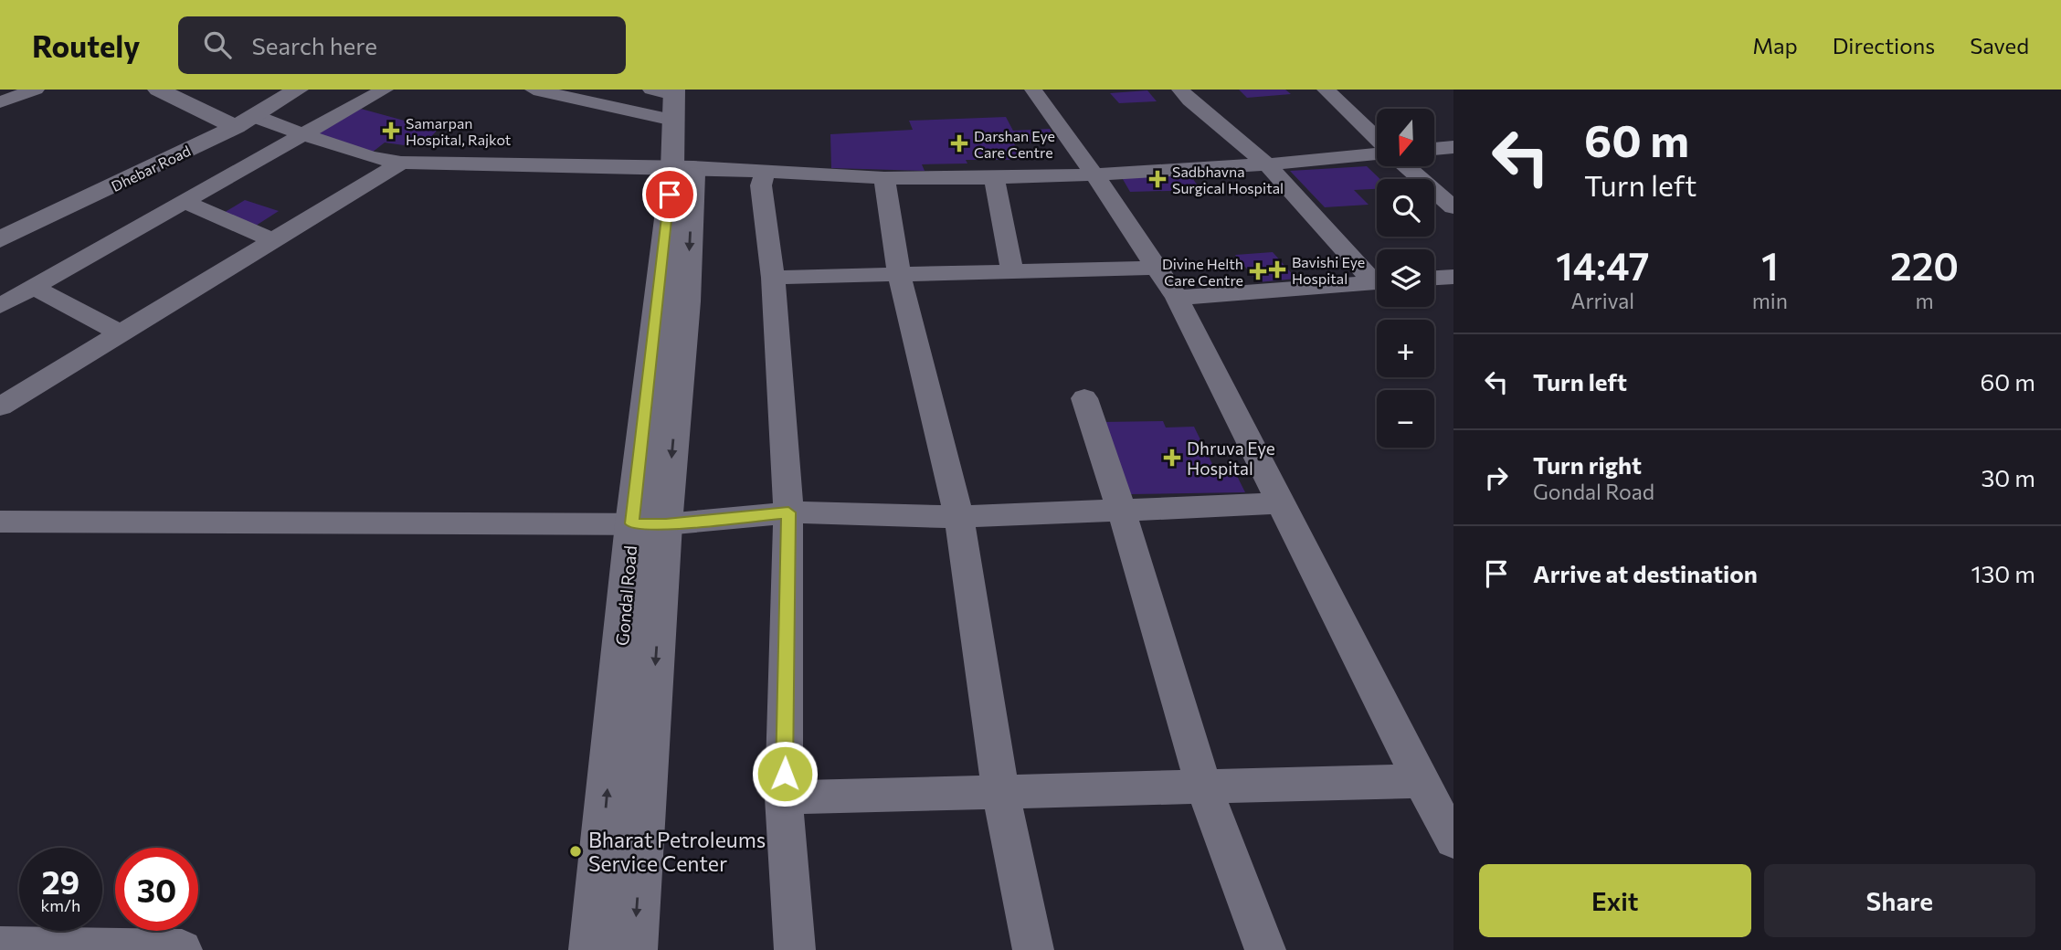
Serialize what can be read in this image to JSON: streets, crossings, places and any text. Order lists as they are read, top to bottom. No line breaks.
{"streets":{"main road":["Dhebar Road","Gondal Road"]},"places":{"health":["Samarpan Hospital, Rajkot","Darshan Eye Care Centre","Sadbhavna Surgical Hospital","Bavishi Eye Hospital","Divine Helth Care Centre","Dhruva Eye Hospital"],"other":["Bharat Petroleums Service Center"]},"north":"bottom","page":{"header":"Routely","search":"Search here","nav":["Map","Directions","Saved"],"turn":["60 m","Turn left"],"map_buttons":["+","−"],"eta":["14:47","Arrival","1","min","220","m"],"list":[{"name":"Turn left","value":"60 m"},{"name":"Turn right","note":"Gondal Road","value":"30 m"},{"name":"Arrive at destination","value":"130 m"}],"speed":"29 km/h","limit":"30","buttons":["Exit","Share"]}}
